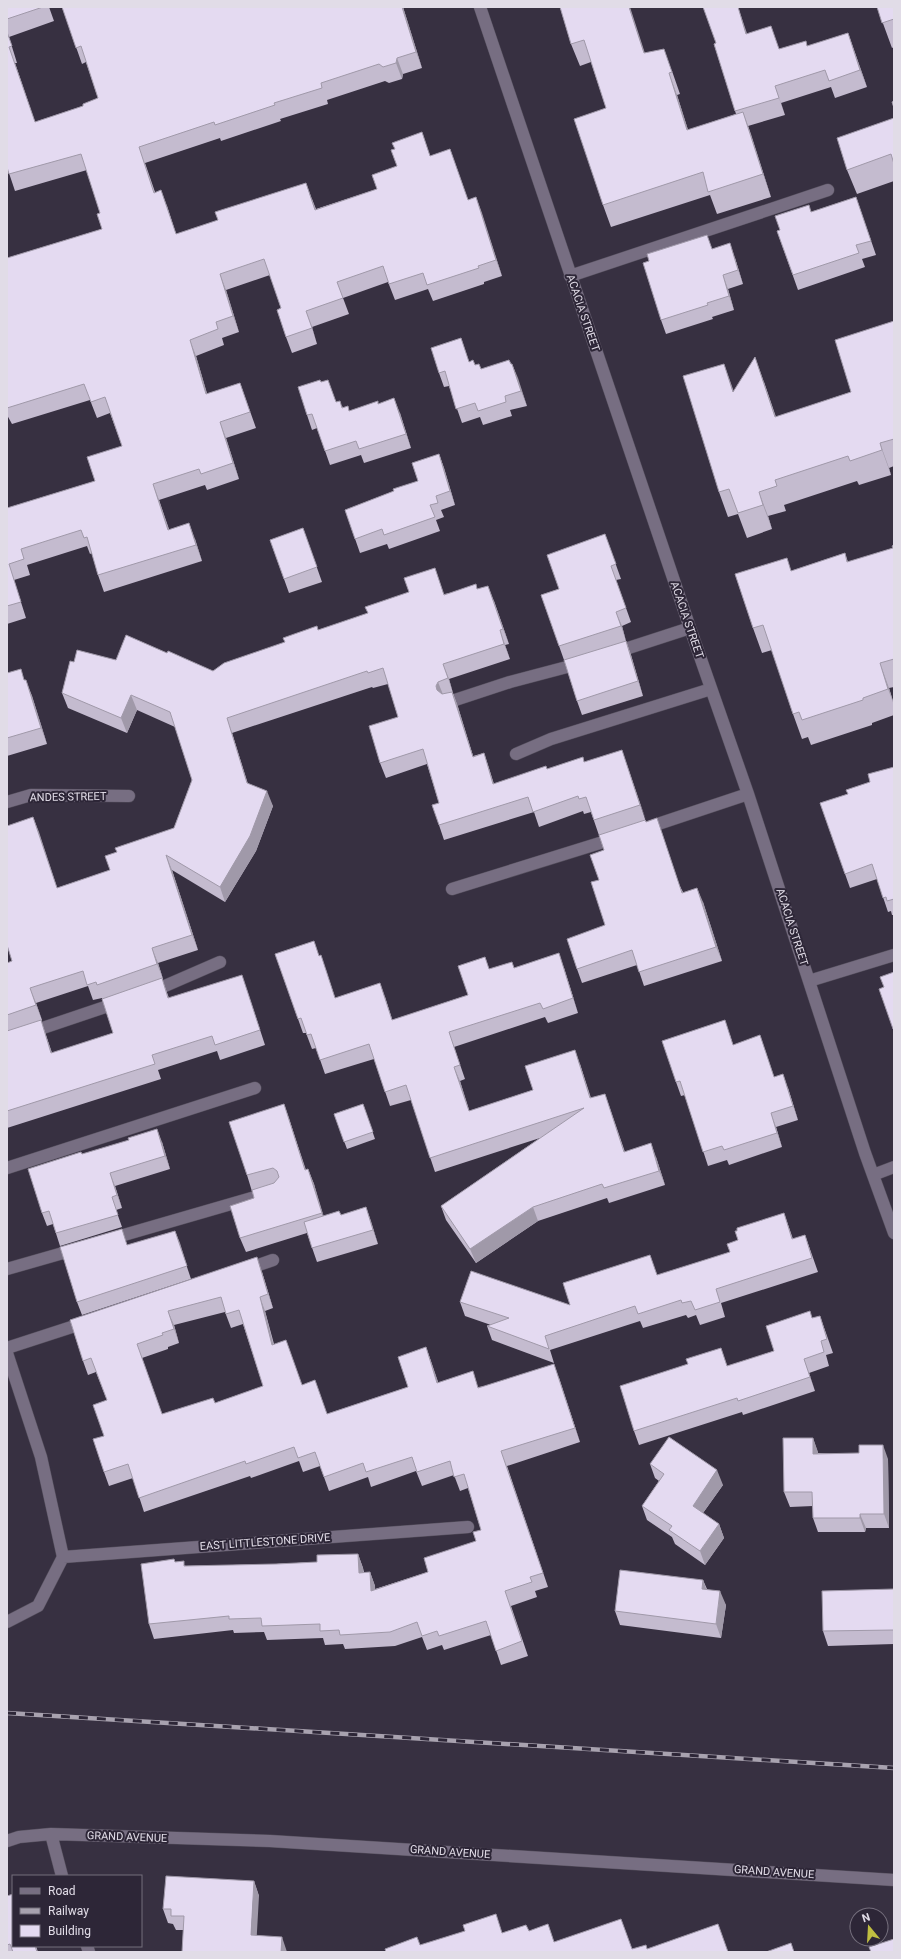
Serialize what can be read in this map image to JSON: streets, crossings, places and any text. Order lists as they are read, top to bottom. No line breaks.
{"streets":{"street":["ACACIA STREET","ANDES STREET","EAST LITTLESTONE DRIVE","GRAND AVENUE"]},"legend":["Road","Railway","Building"],"north":"top"}
